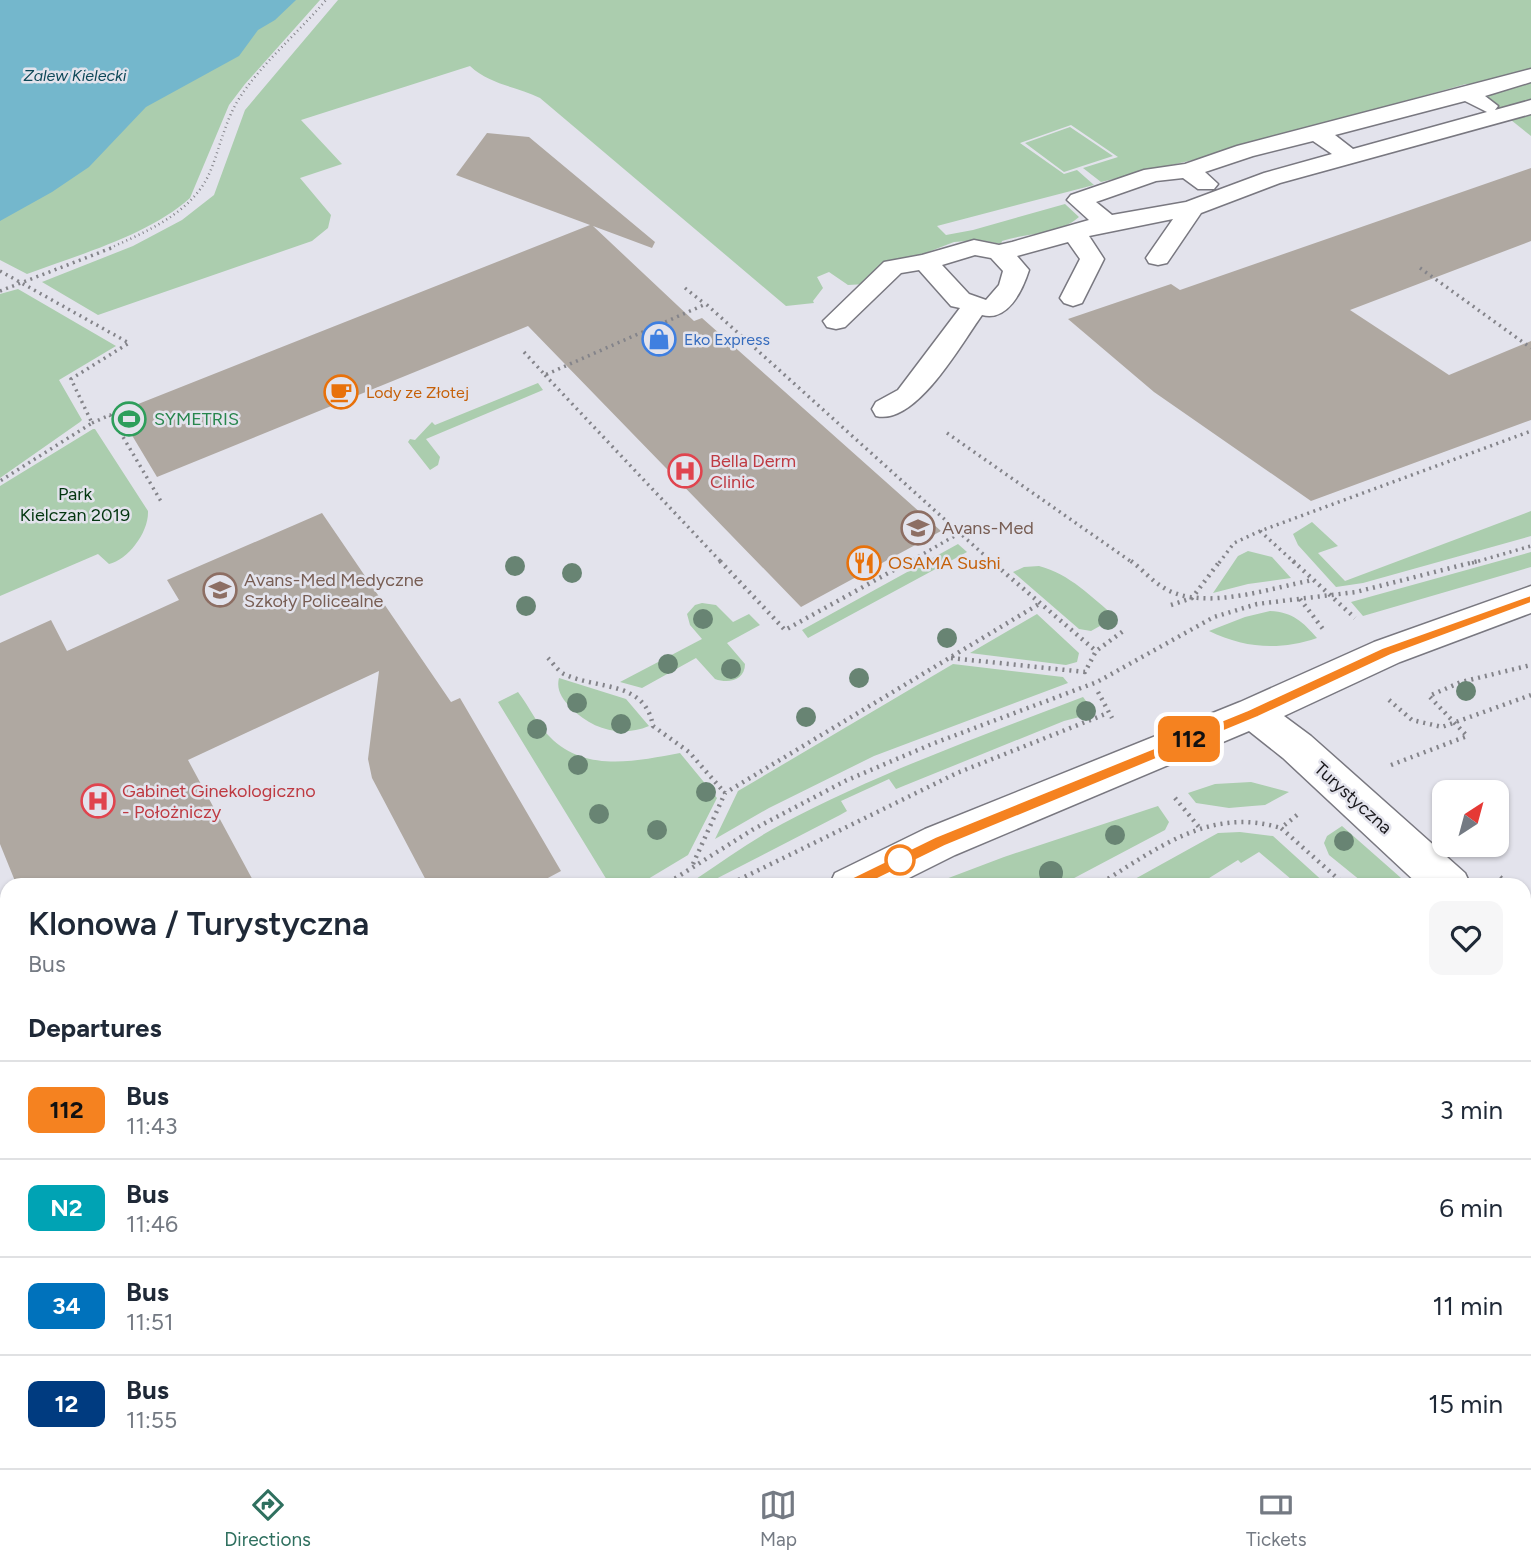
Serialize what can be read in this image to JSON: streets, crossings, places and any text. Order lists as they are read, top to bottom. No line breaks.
{"streets":{"street":["Turystyczna"]},"water":["Zalew Kielecki"],"parks":["Park Kielczan 2019"],"places":{"shop":["Eko Express"],"cafe":["Lody ze Złotej"],"sports":["SYMETRIS"],"hospital":["Bella Derm Clinic","Gabinet Ginekologiczno - Położniczy"],"school or university":["Avans-Med","Avans-Med Medyczne Szkoły Policealne"],"restaurant":["OSAMA Sushi"]},"lines":["bus line 112"],"north":"top right","page":{"on_map":"112","heading":[["Klonowa / Turystyczna","Bus"],"Departures"],"list":[{"mark":"112","name":"Bus","note":"11:43","value":"3 min"},{"mark":"N2","name":"Bus","note":"11:46","value":"6 min"},{"mark":"34","name":"Bus","note":"11:51","value":"11 min"},{"mark":"12","name":"Bus","note":"11:55","value":"15 min"}],"tabs":["Directions","Map","Tickets"]}}
